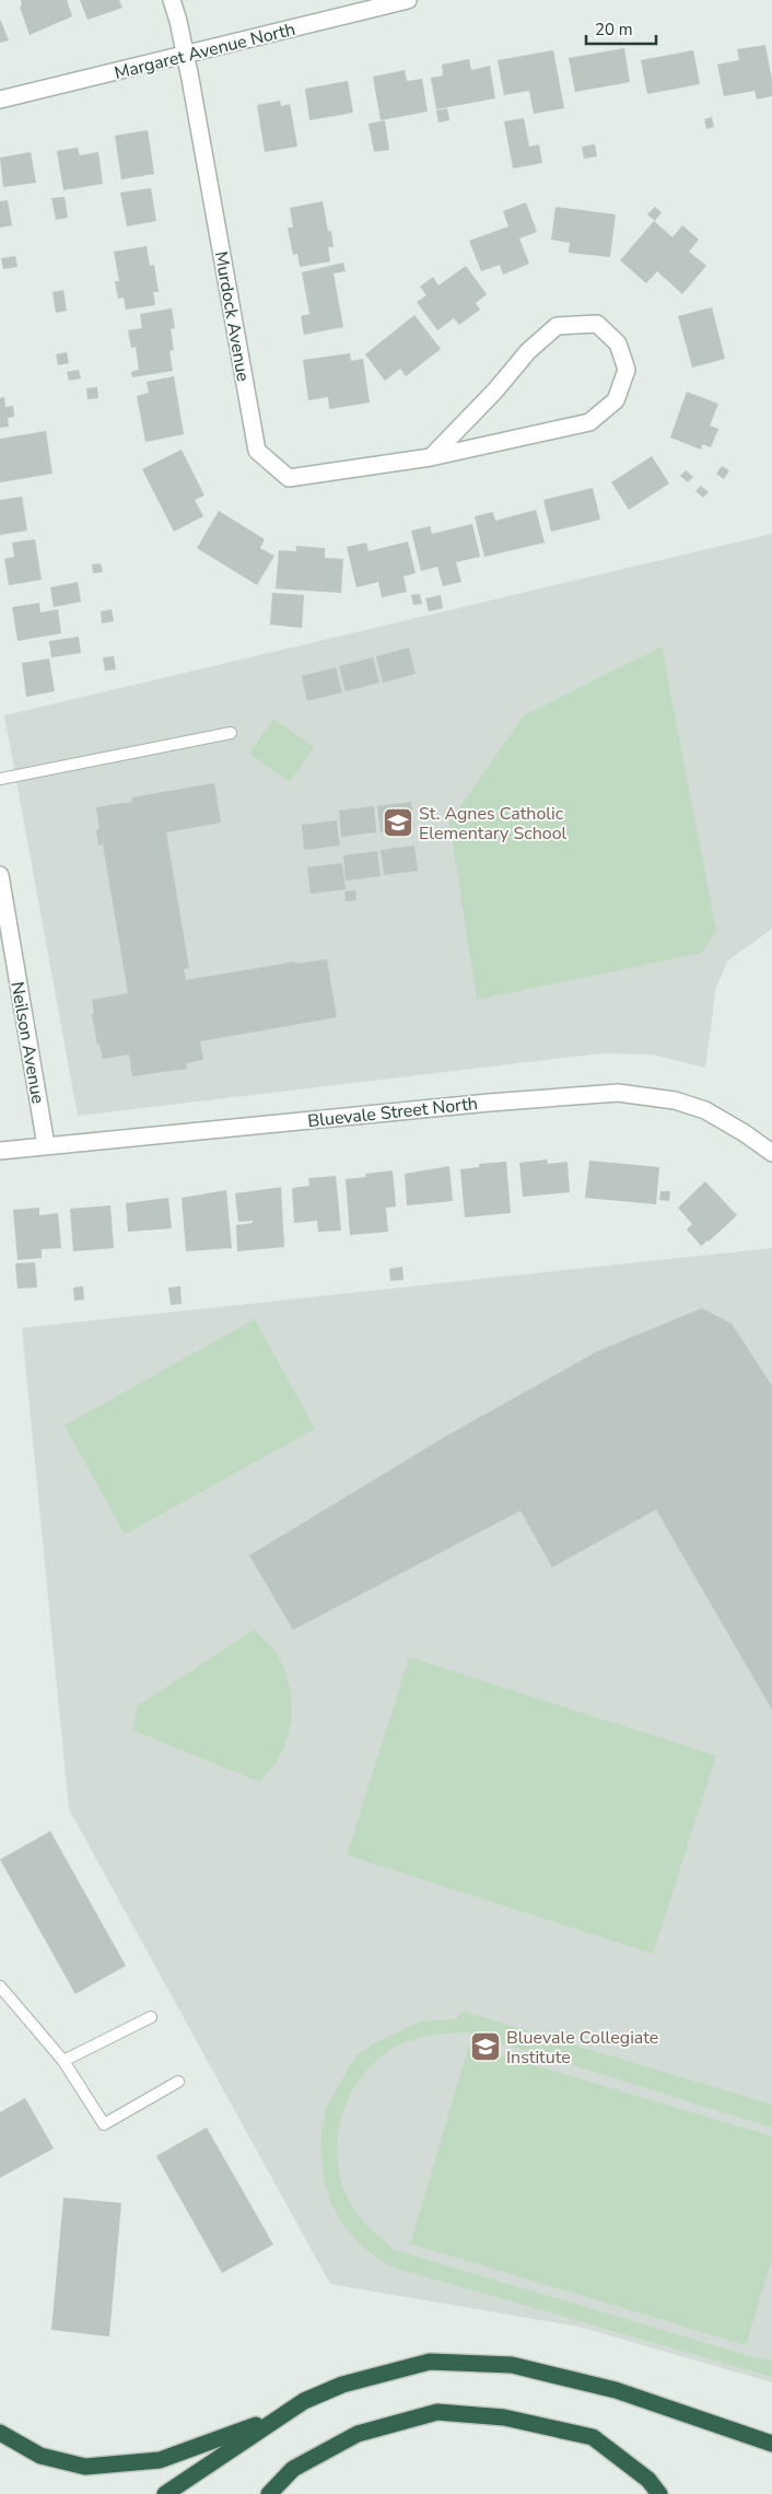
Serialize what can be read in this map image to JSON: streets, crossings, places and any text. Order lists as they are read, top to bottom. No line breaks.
{"streets":{"street":["Margaret Avenue North","Murdock Avenue","Neilson Avenue","Bluevale Street North"]},"crossings":[["Margaret Avenue North","Murdock Avenue"],["Neilson Avenue","Bluevale Street North"]],"places":{"school or university":["St. Agnes Catholic Elementary School","Bluevale Collegiate Institute"]},"scale_bar":"20 m"}
